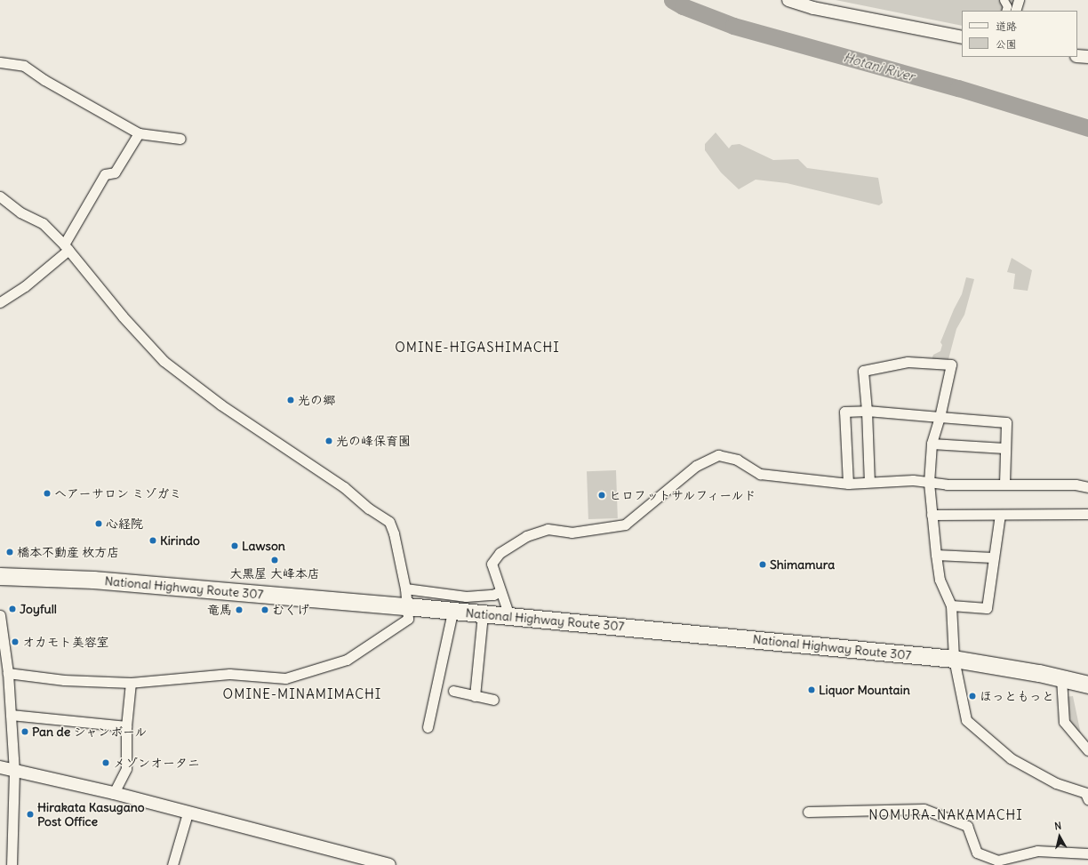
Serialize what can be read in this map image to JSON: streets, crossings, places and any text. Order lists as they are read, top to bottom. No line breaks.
{"streets":{"highway":["National Highway Route 307"]},"districts":["OMINE-HIGASHIMACHI","OMINE-MINAMIMACHI","NOMURA-NAKAMACHI"],"water":["Hotani River"],"places":["光の郷","光の峰保育園","ヘアーサロン ミゾガミ","ヒロフットサルフィールド","心経院","Kirindo","Lawson","橋本不動産 枚方店","大黒屋 大峰本店","Shimamura","Joyfull","竜馬","むくげ","オカモト美容室","Liquor Mountain","ほっともっと","Pan de シャンボール","メゾンオータニ","Hirakata Kasugano Post Office"],"legend":["道路","公園"],"north":"top"}
